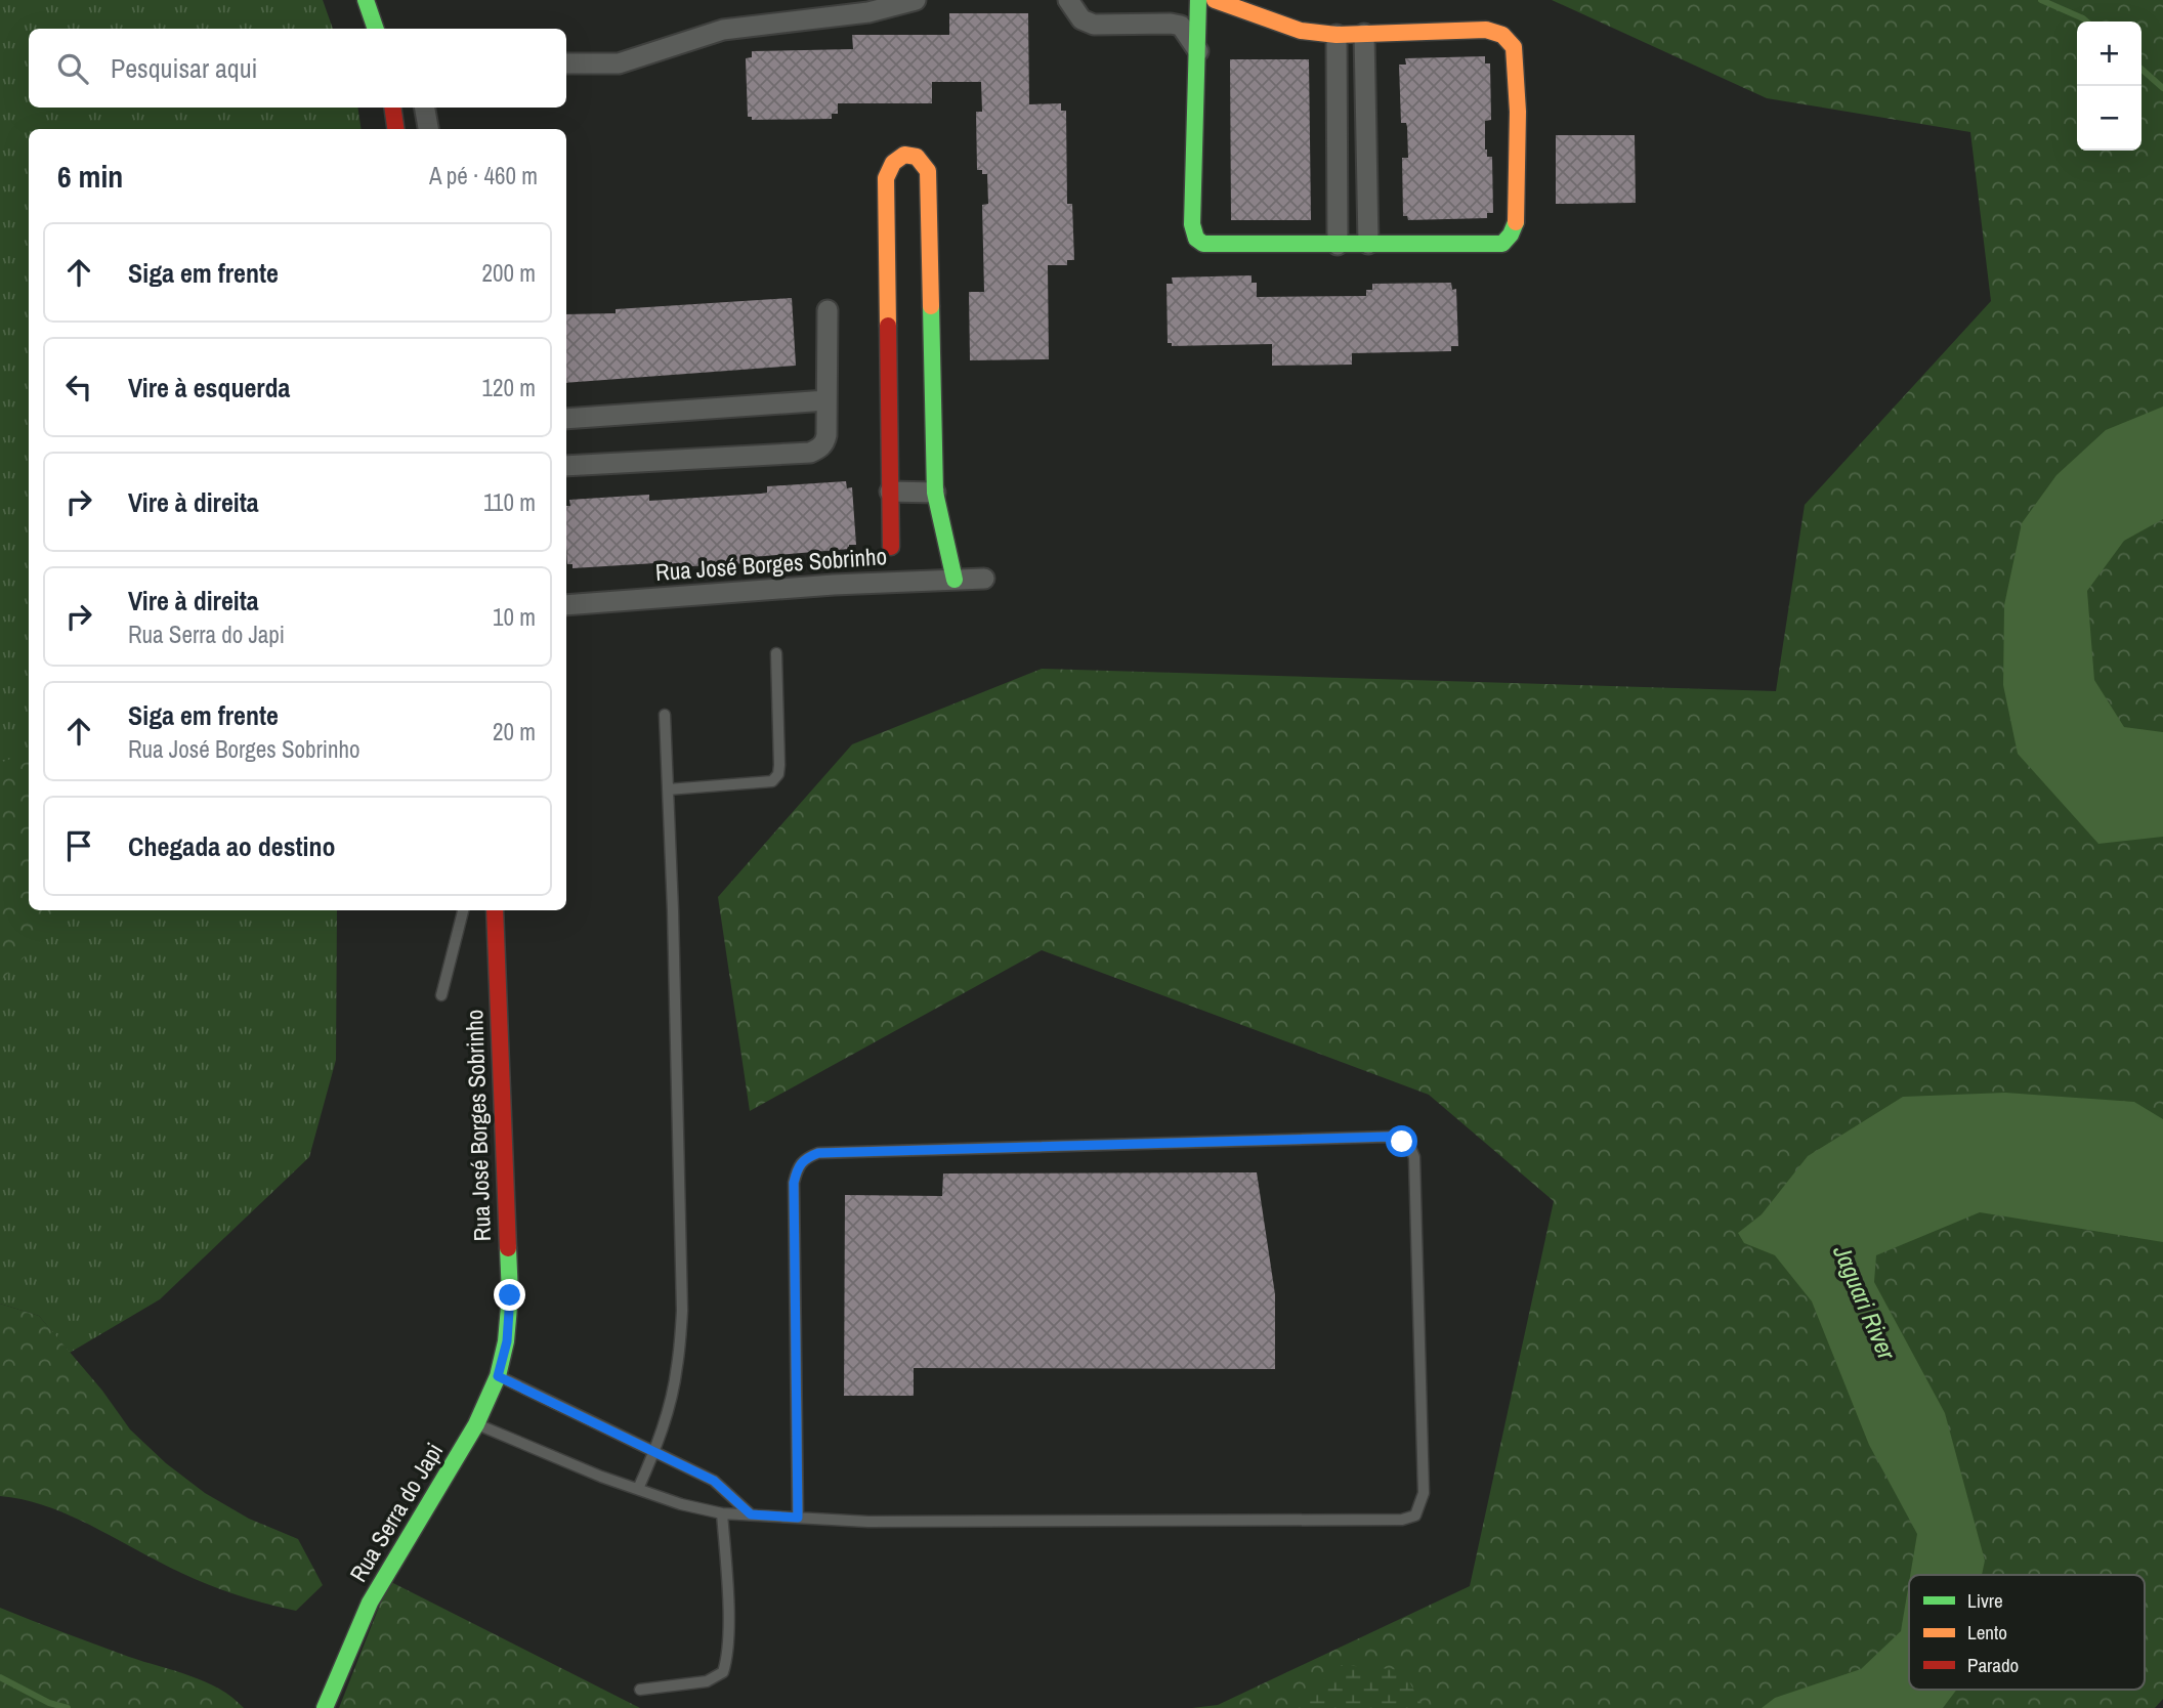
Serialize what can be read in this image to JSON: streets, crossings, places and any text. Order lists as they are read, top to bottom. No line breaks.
{"streets":{"street":["Rua José Borges Sobrinho","Rua Serra do Japi"]},"crossings":[["Rua José Borges Sobrinho","Rua Serra do Japi"]],"water":["Jaguari River"],"legend":["Livre","Lento","Parado"],"page":{"map_buttons":["+","−"],"search":"Pesquisar aqui","heading":["6 min","A pé · 460 m"],"list":[["Siga em frente","200 m"],["Vire à esquerda","120 m"],["Vire à direita","110 m"],["Vire à direita","Rua Serra do Japi","10 m"],["Siga em frente","Rua José Borges Sobrinho","20 m"],"Chegada ao destino"]}}
